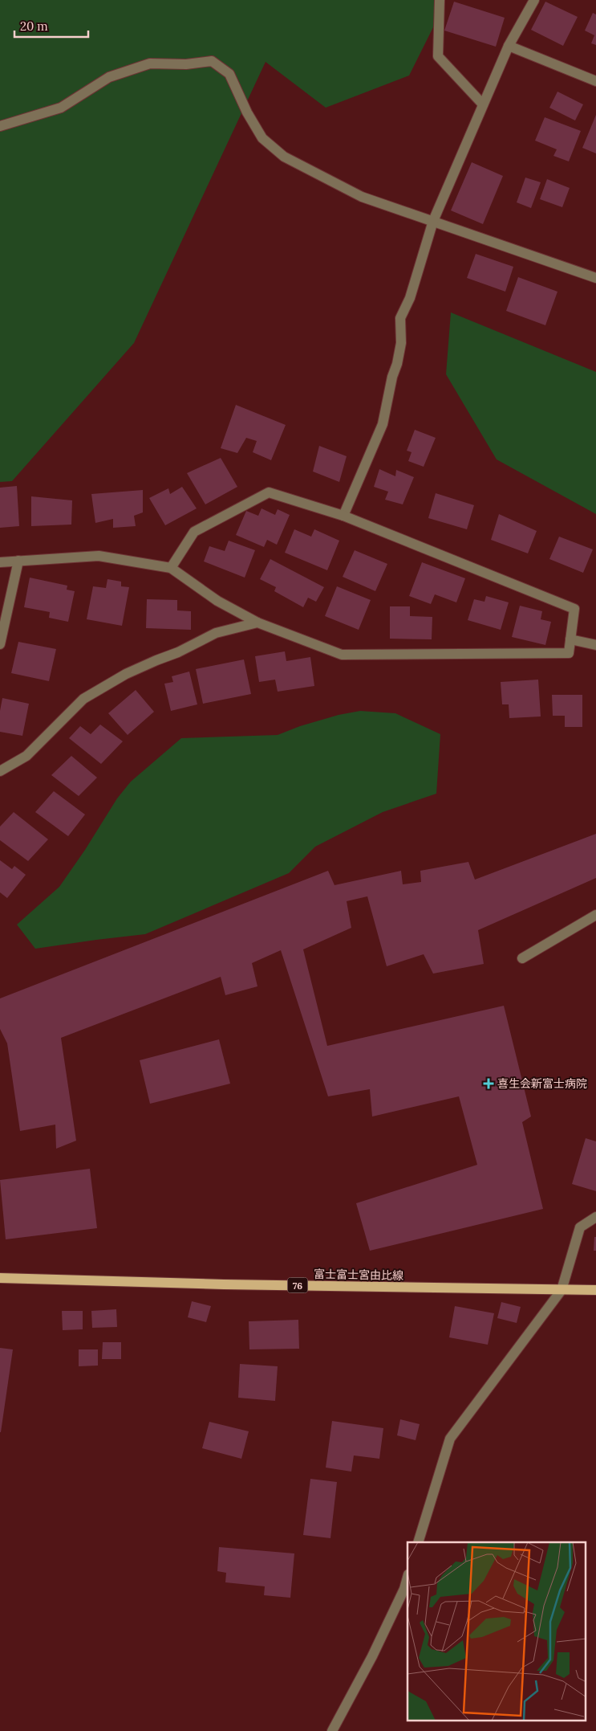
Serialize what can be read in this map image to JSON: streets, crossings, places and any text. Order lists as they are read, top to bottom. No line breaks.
{"streets":{"main road":["富士富士宮由比線","76"]},"places":{"health":["喜生会新富士病院"]},"scale_bar":"20 m"}
